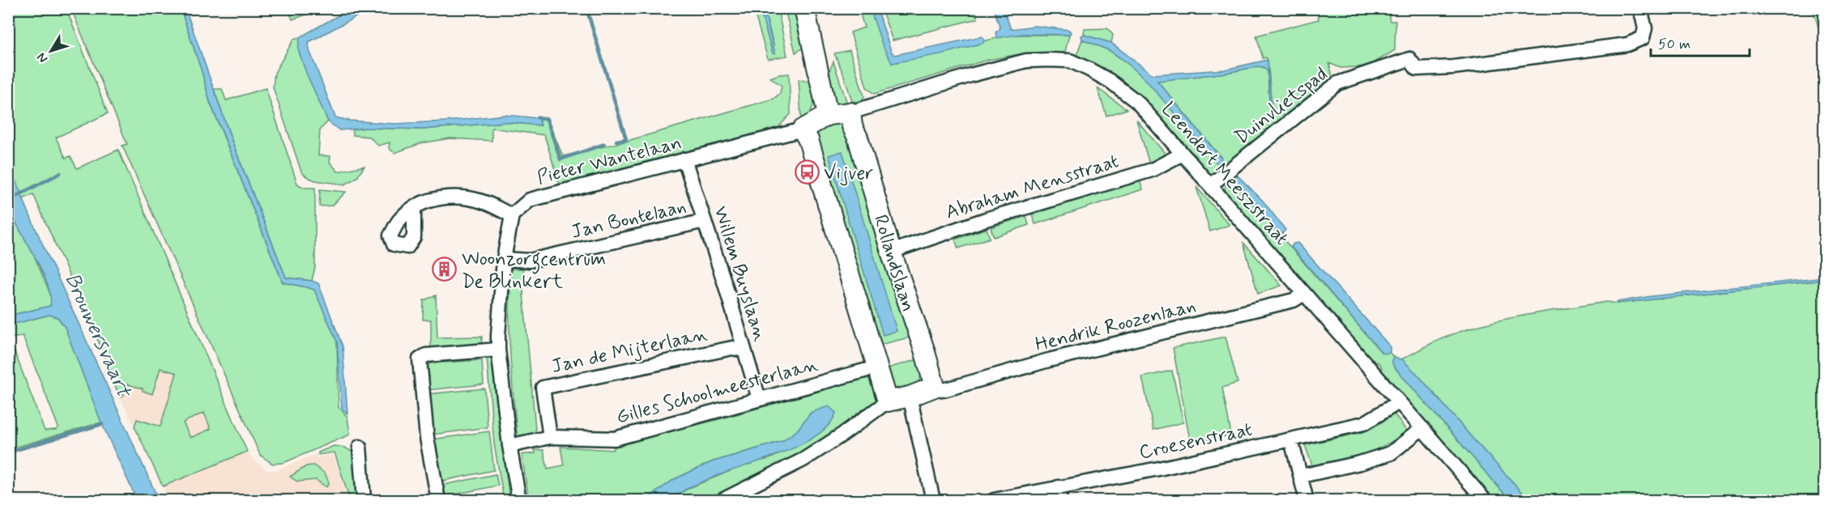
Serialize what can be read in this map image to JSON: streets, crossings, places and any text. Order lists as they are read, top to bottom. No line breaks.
{"streets":{"street":["Duinvlietspad","Pieter Wantelaan","Leendert Meeszstraat","Abraham Mensstraat","Jan Bontelaan","Rollandslaan","Willem Buyslaan","Hendrik Roozenlaan","Jan de Mijterlaan","Gilles Schoolmeesterlaan","Croesenstraat"]},"crossings":[["Duinvlietspad","Leendert Meeszstraat"],["Pieter Wantelaan","Willem Buyslaan"],["Leendert Meeszstraat","Abraham Mensstraat"],["Leendert Meeszstraat","Rollandslaan"],["Leendert Meeszstraat","Hendrik Roozenlaan"],["Leendert Meeszstraat","Croesenstraat"],["Abraham Mensstraat","Rollandslaan"],["Jan Bontelaan","Willem Buyslaan"],["Rollandslaan","Hendrik Roozenlaan"],["Willem Buyslaan","Jan de Mijterlaan"],["Willem Buyslaan","Gilles Schoolmeesterlaan"],["Jan de Mijterlaan","Gilles Schoolmeesterlaan"]],"water":["Brouwersvaart"],"places":{"bus stop":["Vijver"],"building":["Woonzorgcentrum De Blinkert"]},"scale_bar":"50 m","north":"bottom left"}
